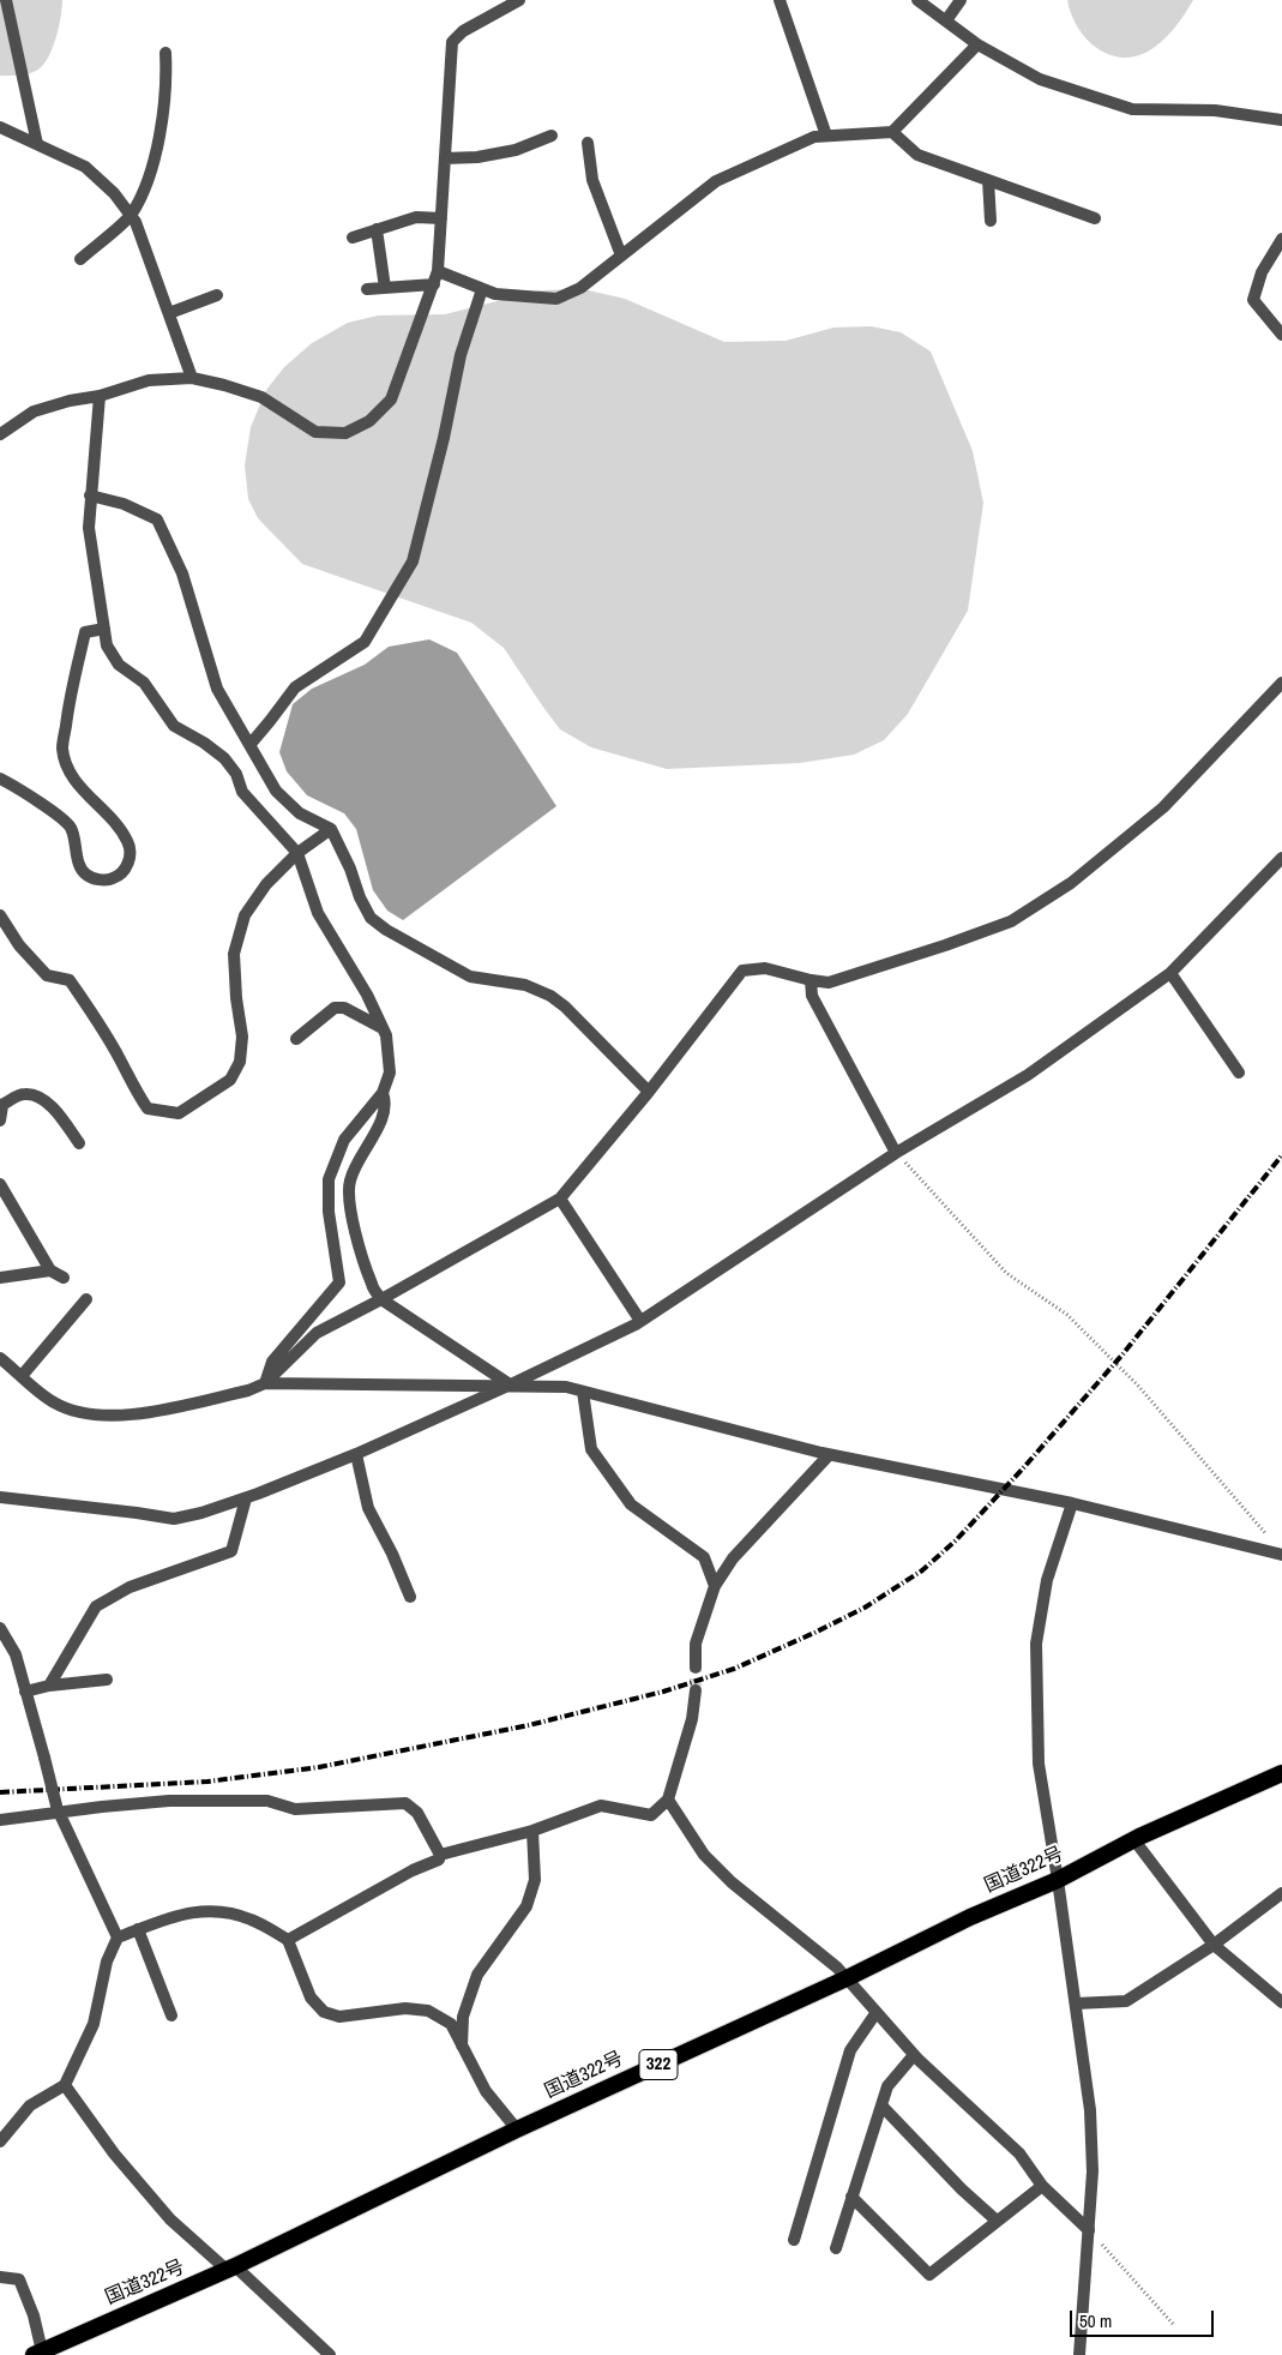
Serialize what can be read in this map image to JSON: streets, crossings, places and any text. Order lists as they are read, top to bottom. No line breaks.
{"streets":{"highway":["国道322号","322"]},"scale_bar":"50 m"}
